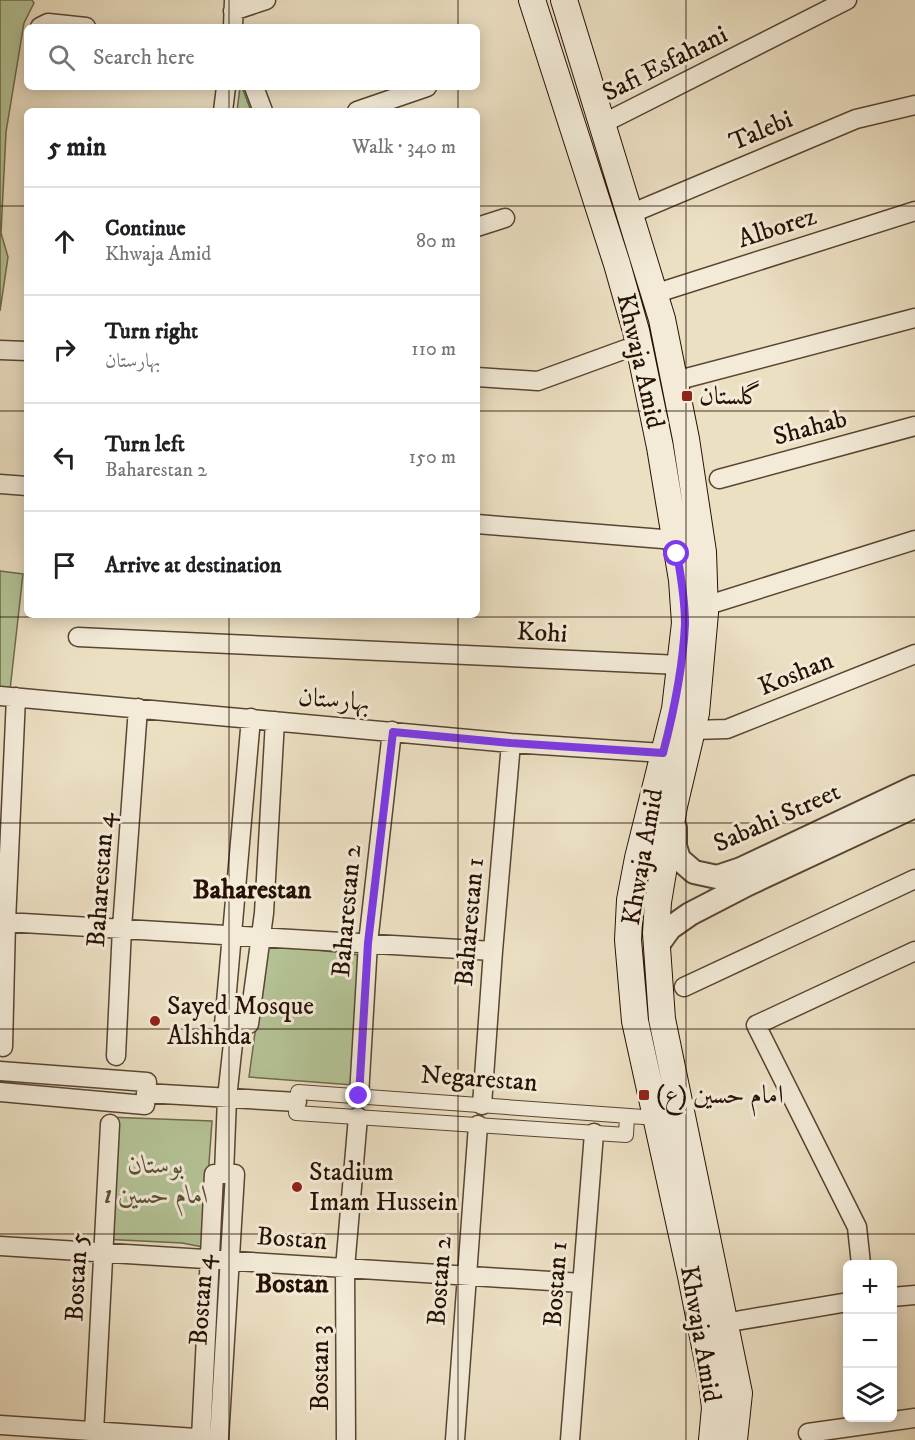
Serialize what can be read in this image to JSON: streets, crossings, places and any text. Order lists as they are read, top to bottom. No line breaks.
{"streets":{"main road":["Khwaja Amid"],"street":["Safi Esfahani","Talebi","Alborez","Shahab","Kohi","Koshan","بهارستان","Sabahi Street","Baharestan 4","Baharestan 2","Baharestan 1","Negarestan","Bostan","Bostan 5","Bostan 2","Bostan 1","Bostan 4","Bostan 3"]},"crossings":[["Safi Esfahani","Khwaja Amid"],["Talebi","Khwaja Amid"],["Alborez","Khwaja Amid"],["Khwaja Amid","Kohi"],["Khwaja Amid","Koshan"],["Khwaja Amid","بهارستان"],["Khwaja Amid","Sabahi Street"],["Khwaja Amid","Negarestan"],["بهارستان","Baharestan 4"],["بهارستان","Baharestan 2"],["بهارستان","Baharestan 1"],["Baharestan 2","Negarestan"],["Baharestan 1","Negarestan"],["Negarestan","Bostan 4"],["Bostan","Bostan 5"],["Bostan","Bostan 2"],["Bostan","Bostan 1"],["Bostan","Bostan 4"],["Bostan","Bostan 3"]],"districts":["Baharestan","Bostan"],"parks":["بوستان امام حسین 1"],"places":{"transit":["گلستان","امام حسین (ع)"],"other":["Sayed Mosque Alshhda","Stadium Imam Hussein"]},"page":{"search":"Search here","heading":["5 min","Walk · 340 m"],"list":[["Continue","Khwaja Amid","80 m"],["Turn right","بهارستان","110 m"],["Turn left","Baharestan 2","150 m"],"Arrive at destination"],"map_buttons":["+","−"]}}
